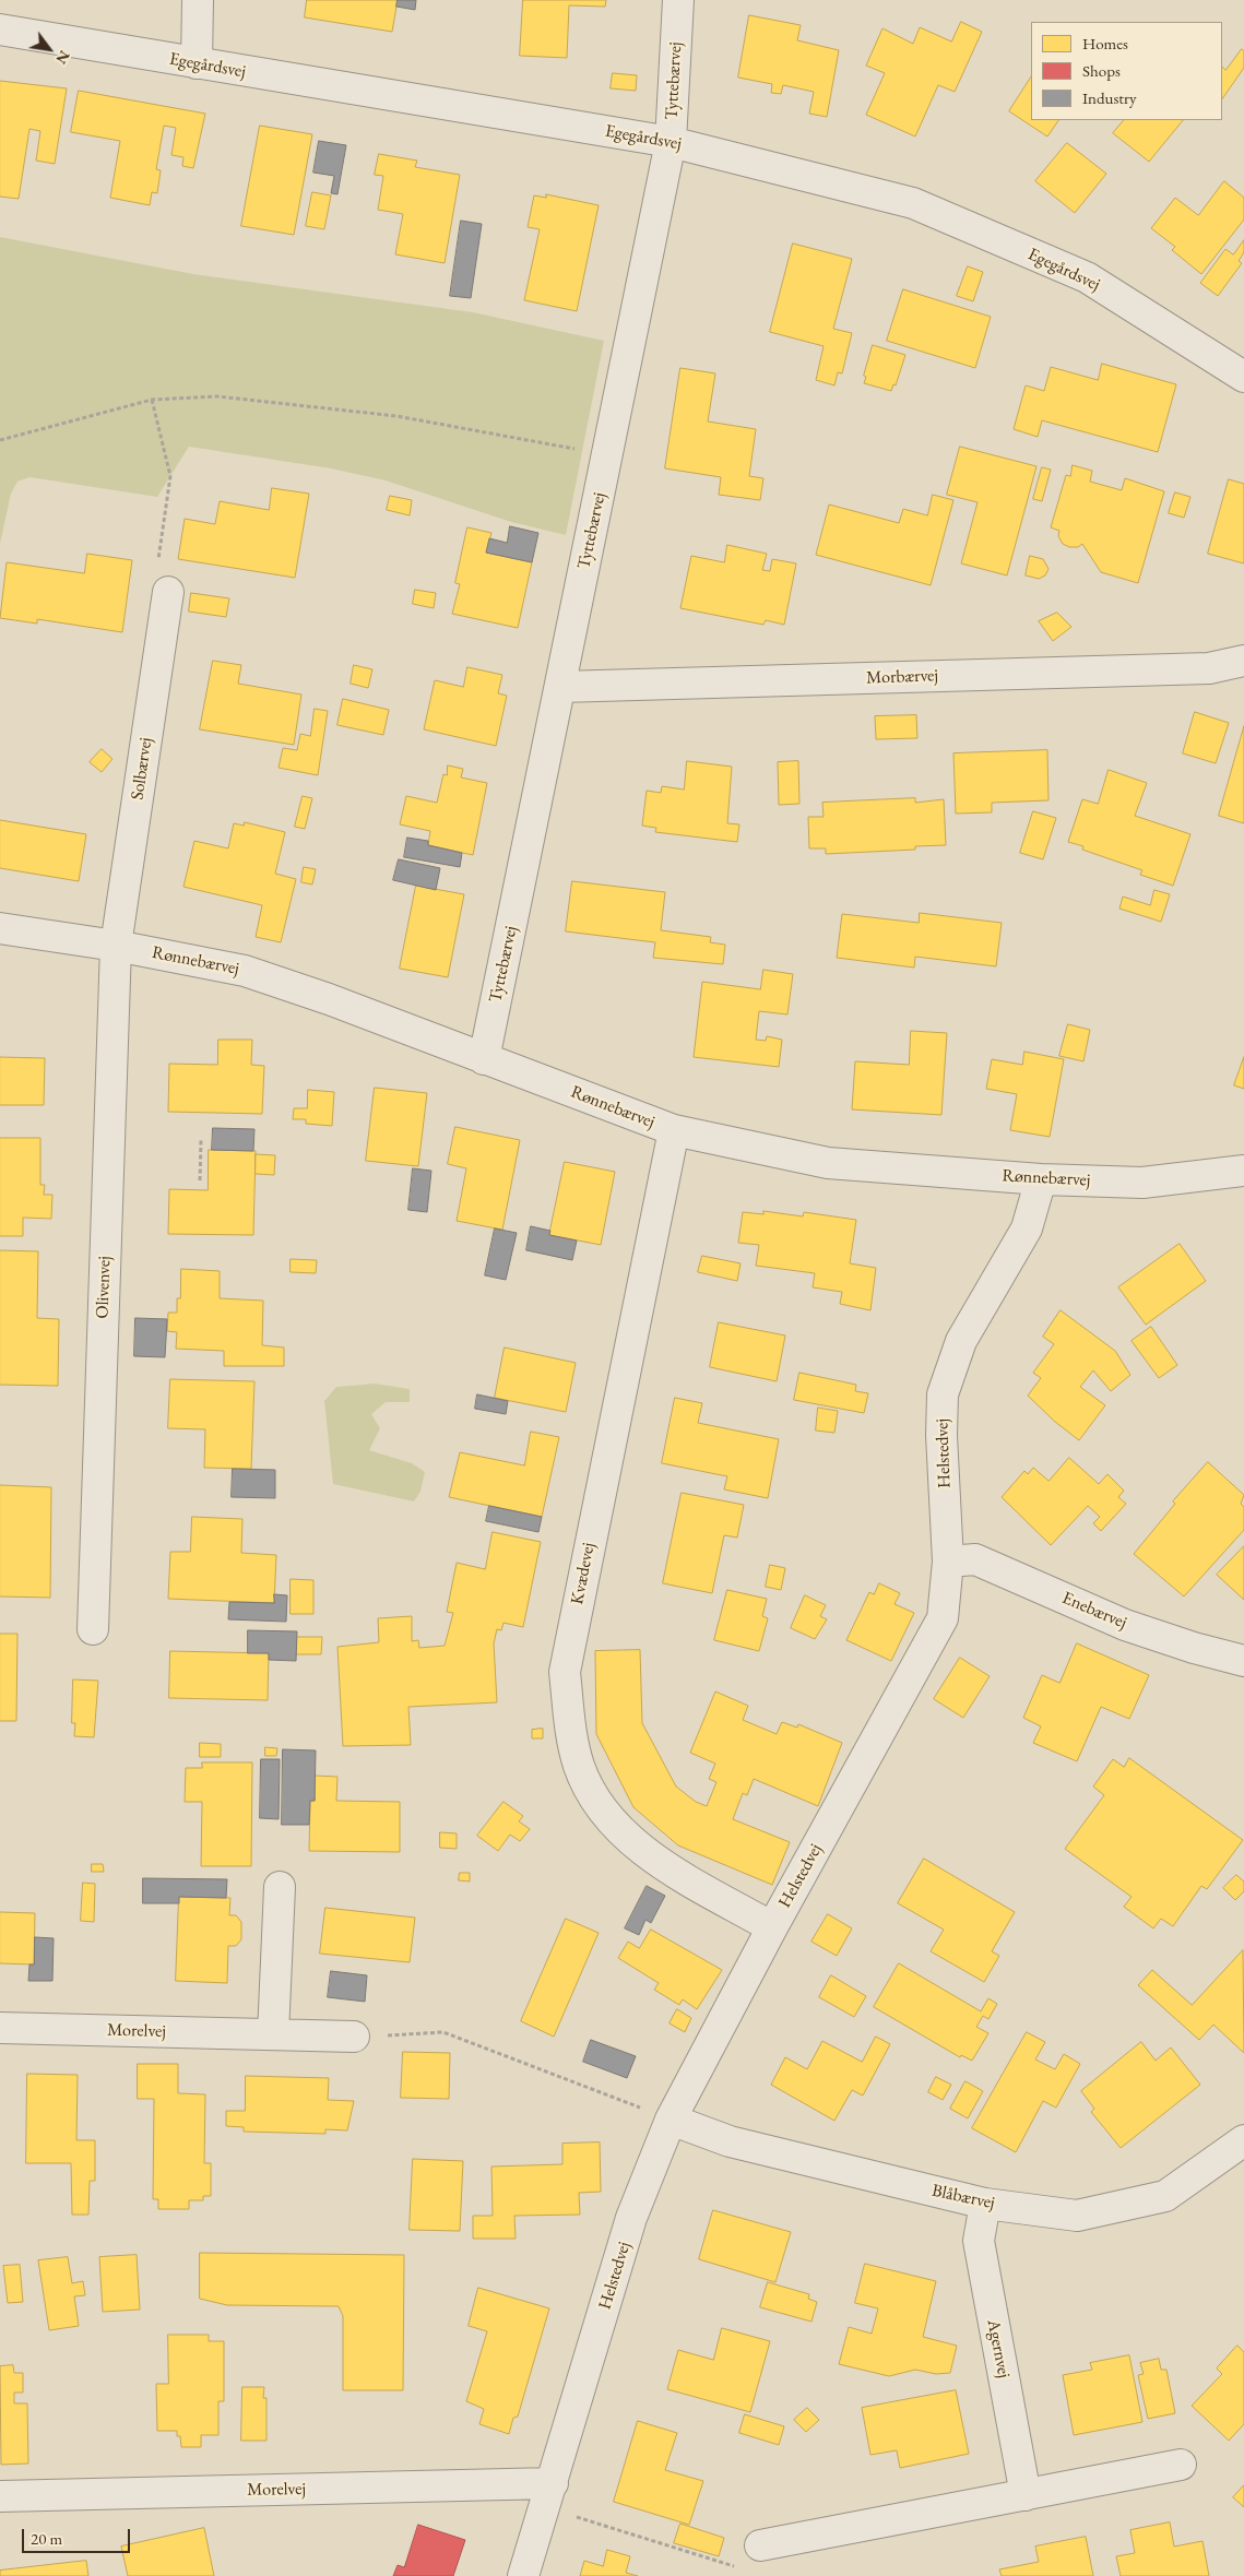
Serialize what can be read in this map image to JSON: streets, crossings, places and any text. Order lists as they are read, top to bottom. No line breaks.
{"streets":{"street":["Egegårdsvej","Tyttebærvej","Morbærvej","Solbærvej","Rønnebærvej","Olivenvej","Helstedvej","Kvædevej","Enebærvej","Morelvej","Blåbærvej","Agernvej"]},"crossings":[["Egegårdsvej","Tyttebærvej"],["Tyttebærvej","Morbærvej"],["Tyttebærvej","Rønnebærvej"],["Solbærvej","Rønnebærvej"],["Solbærvej","Olivenvej"],["Rønnebærvej","Olivenvej"],["Rønnebærvej","Helstedvej"],["Rønnebærvej","Kvædevej"],["Helstedvej","Kvædevej"],["Helstedvej","Enebærvej"],["Helstedvej","Morelvej"],["Helstedvej","Blåbærvej"],["Blåbærvej","Agernvej"]],"legend":["Homes","Shops","Industry"],"scale_bar":"20 m","north":"bottom right"}
